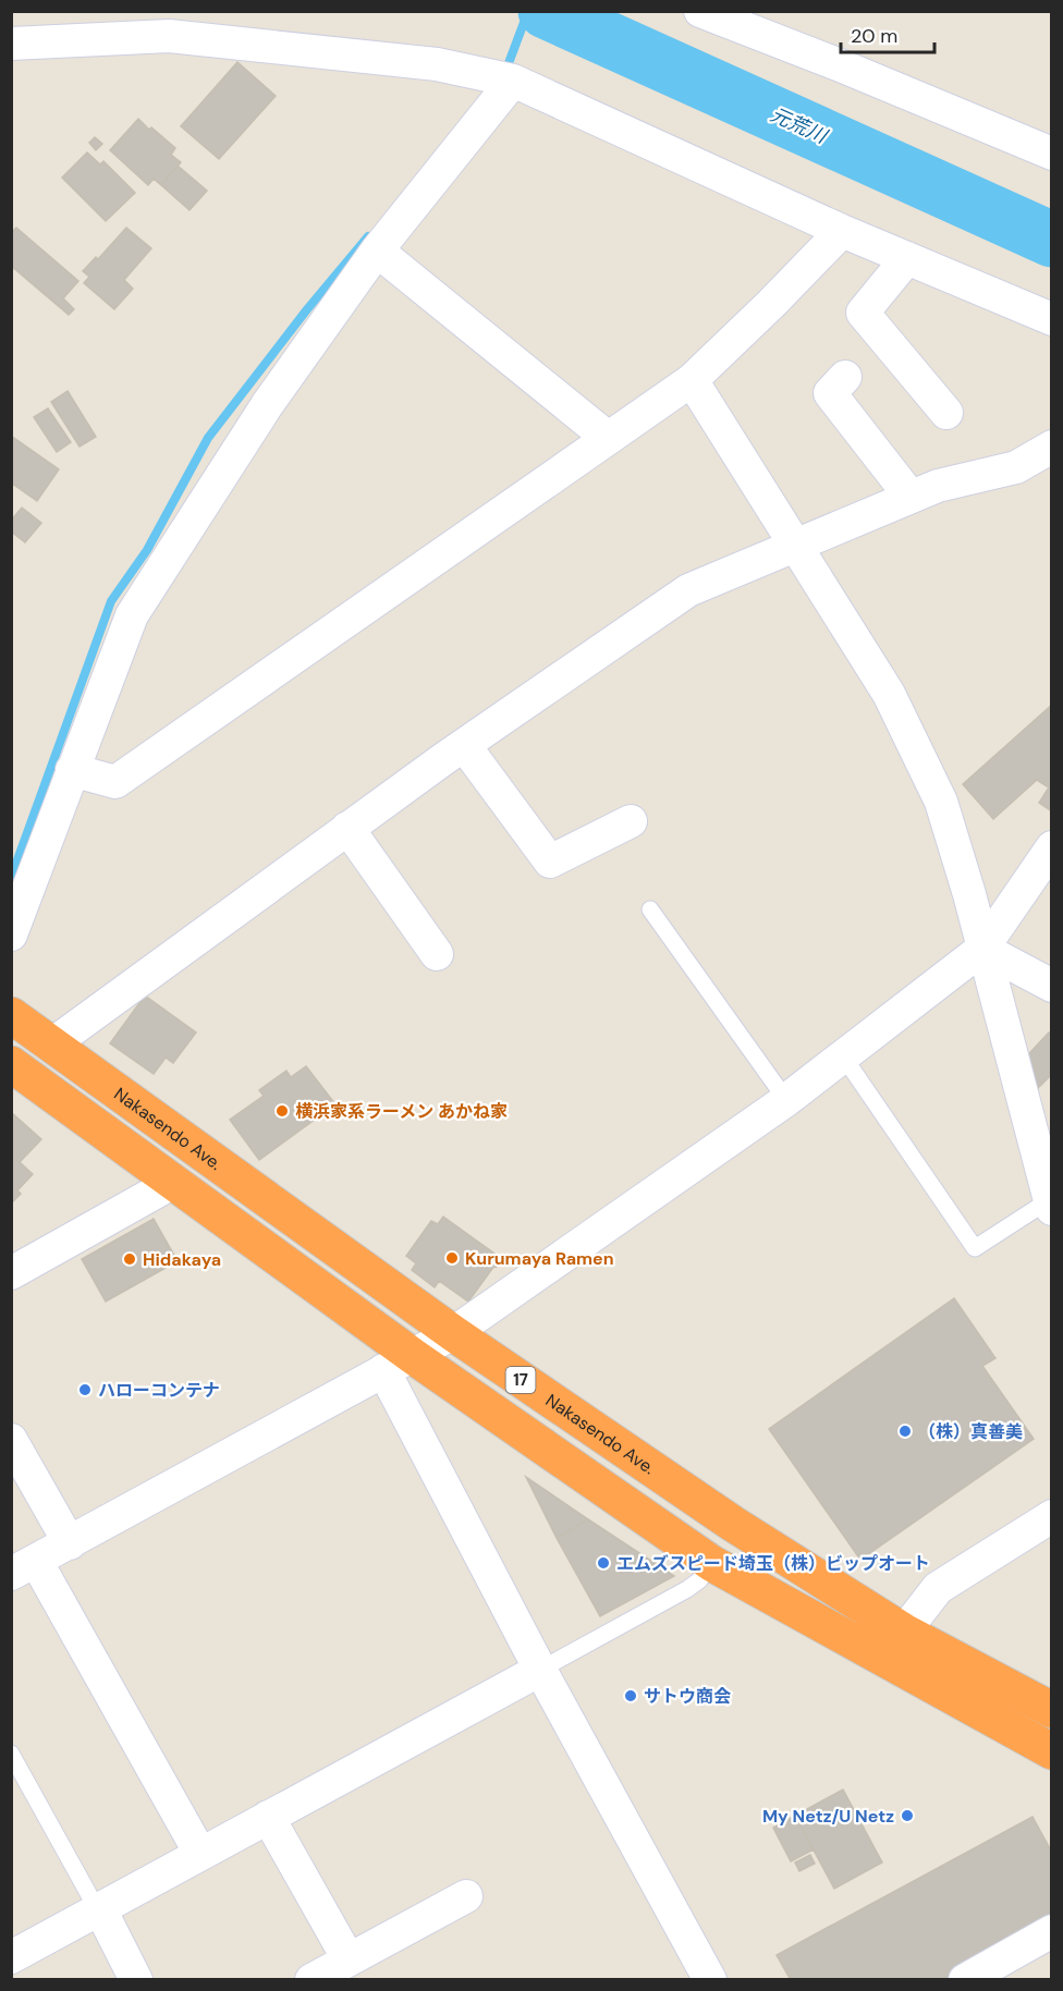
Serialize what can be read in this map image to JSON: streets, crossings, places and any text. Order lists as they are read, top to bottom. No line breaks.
{"streets":{"highway":["Nakasendo Ave.","17"]},"water":["元荒川"],"places":["横浜家系ラーメン あかね家","Kurumaya Ramen","Hidakaya","ハローコンテナ","（株）真善美","エムズスピード埼玉（株）ビップオート","サトウ商会","My Netz/U Netz"],"scale_bar":"20 m"}
